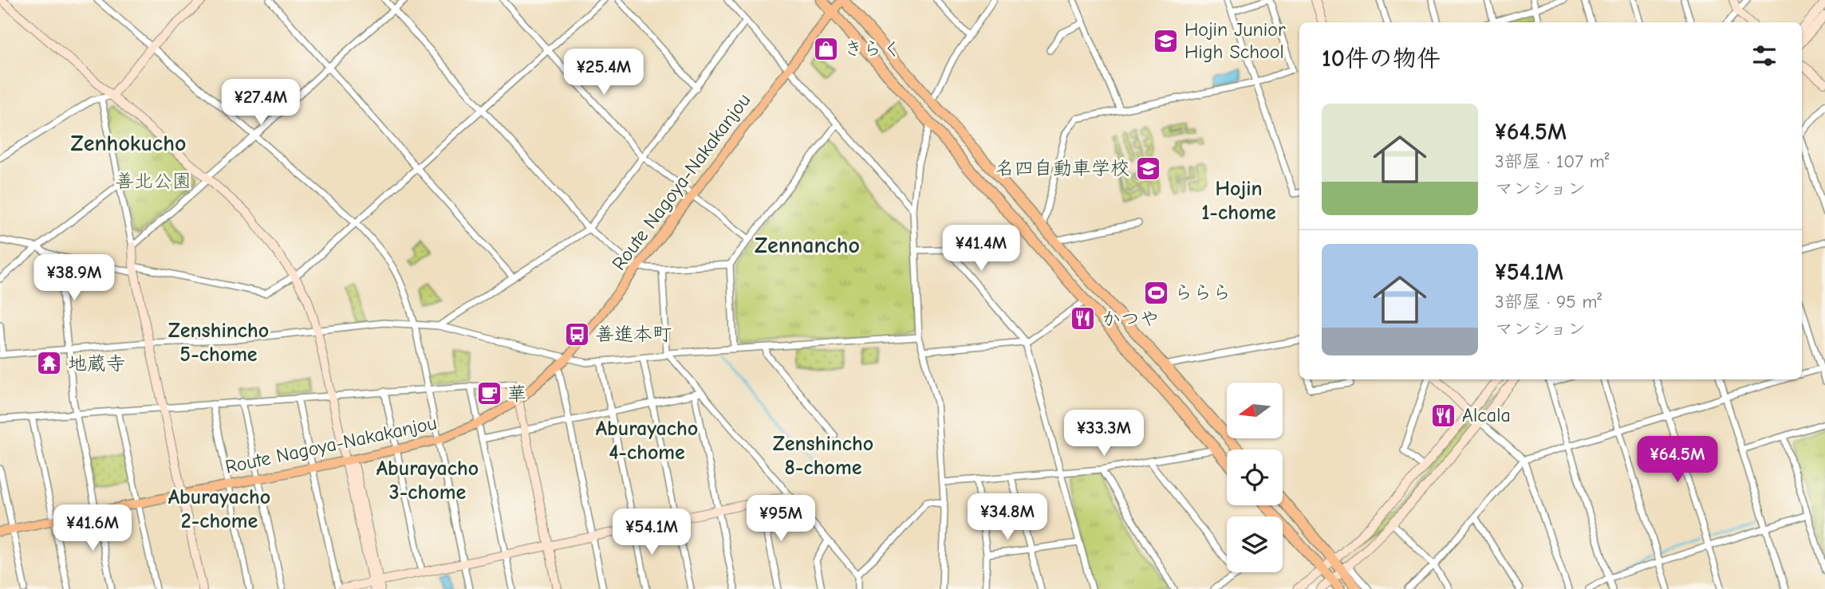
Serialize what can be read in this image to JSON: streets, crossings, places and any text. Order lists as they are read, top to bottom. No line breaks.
{"streets":{"main road":["Route Nagoya-Nakakanjou"]},"districts":["Zenhokucho","Hojin 1-chome","Zennancho","Zenshincho 5-chome","Aburayacho 4-chome","Zenshincho 8-chome","Aburayacho 3-chome","Aburayacho 2-chome"],"parks":["善北公園"],"places":{"school or university":["Hojin Junior High School","名四自動車学校"],"shop":["きらく"],"sports":["ららら"],"restaurant":["かつや","Alcala"],"bus stop":["善進本町"],"temple":["地蔵寺"],"cafe":["華"]},"north":"left","page":{"heading":"10件の物件","price":["¥25.4M","¥27.4M","¥41.4M","¥38.9M","¥33.3M","¥64.5M","¥34.8M","¥95M","¥41.6M","¥54.1M"],"list":[{"name":"¥64.5M","note":"3部屋 · 107 m² · マンション"},{"name":"¥54.1M","note":"3部屋 · 95 m² · マンション"}]}}
